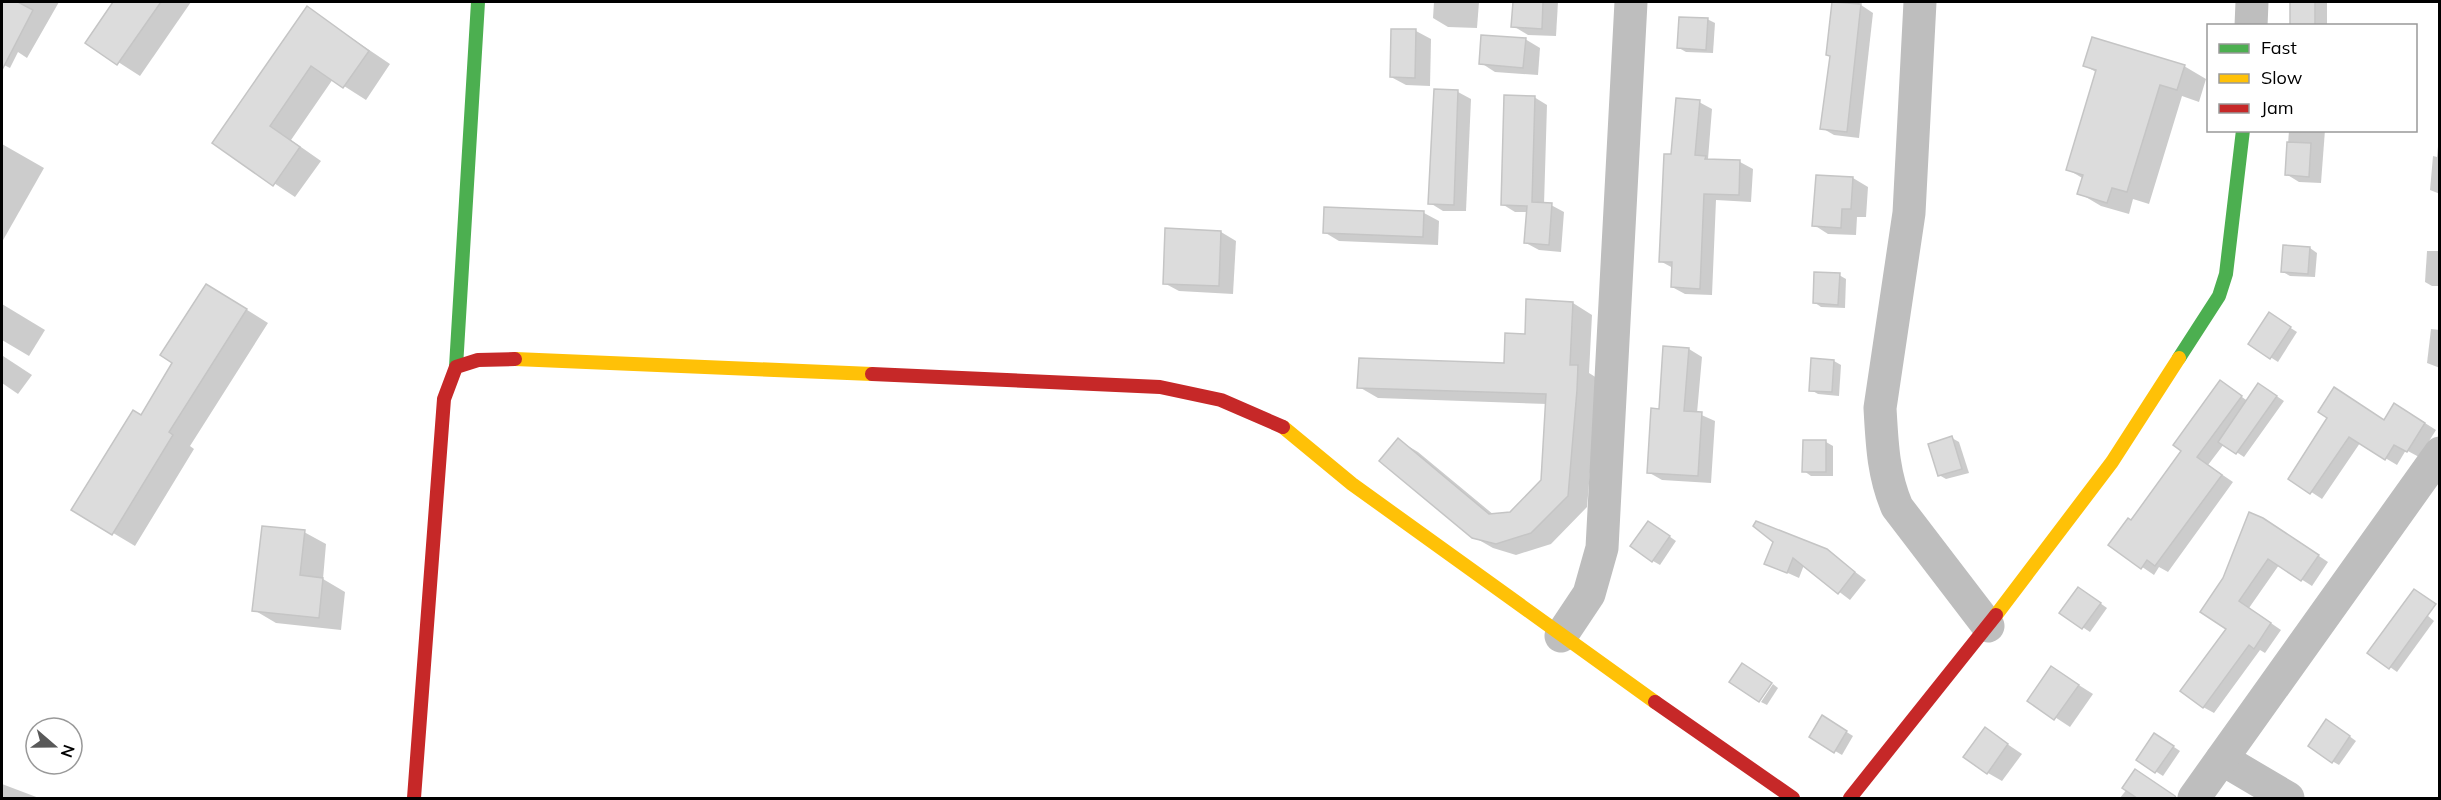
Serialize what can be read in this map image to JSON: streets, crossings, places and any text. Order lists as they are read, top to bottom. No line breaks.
{"legend":["Fast","Slow","Jam"],"north":"right"}
